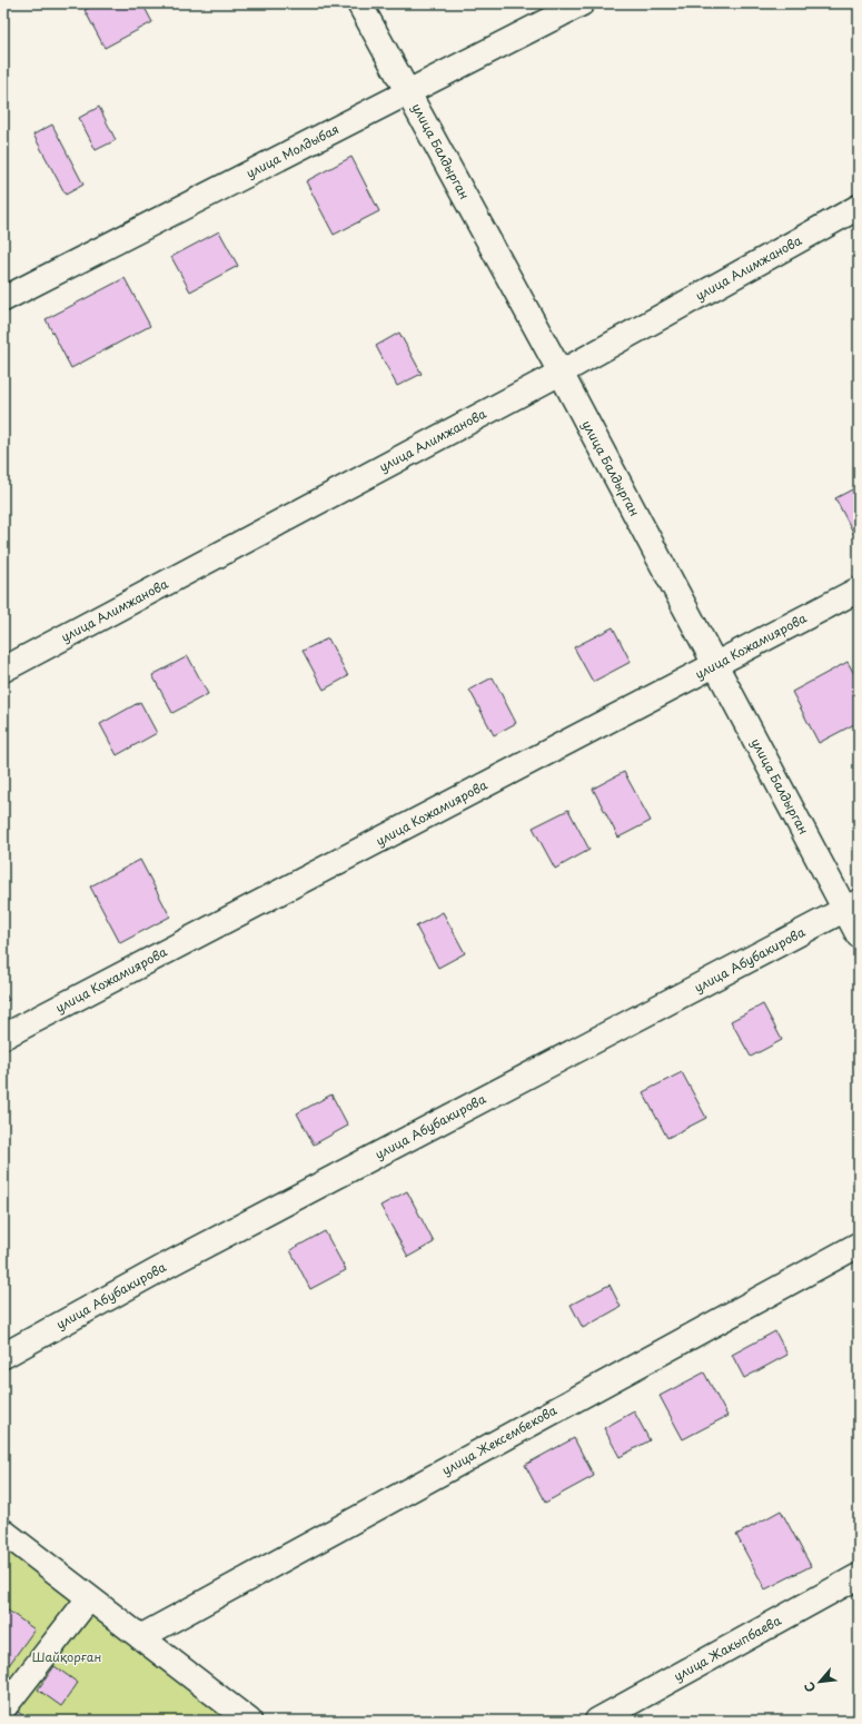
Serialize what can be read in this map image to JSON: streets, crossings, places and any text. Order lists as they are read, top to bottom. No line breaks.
{"streets":{"street":["улица Молдыбая","улица Балдырган","улица Алимжанова","улица Кожамиярова","улица Абубакирова","улица Жексембекова","улица Жакыпбаева"]},"crossings":[["улица Молдыбая","улица Балдырган"],["улица Балдырган","улица Алимжанова"],["улица Балдырган","улица Кожамиярова"],["улица Балдырган","улица Абубакирова"]],"parks":["Шайқорған"],"north":"bottom left"}
